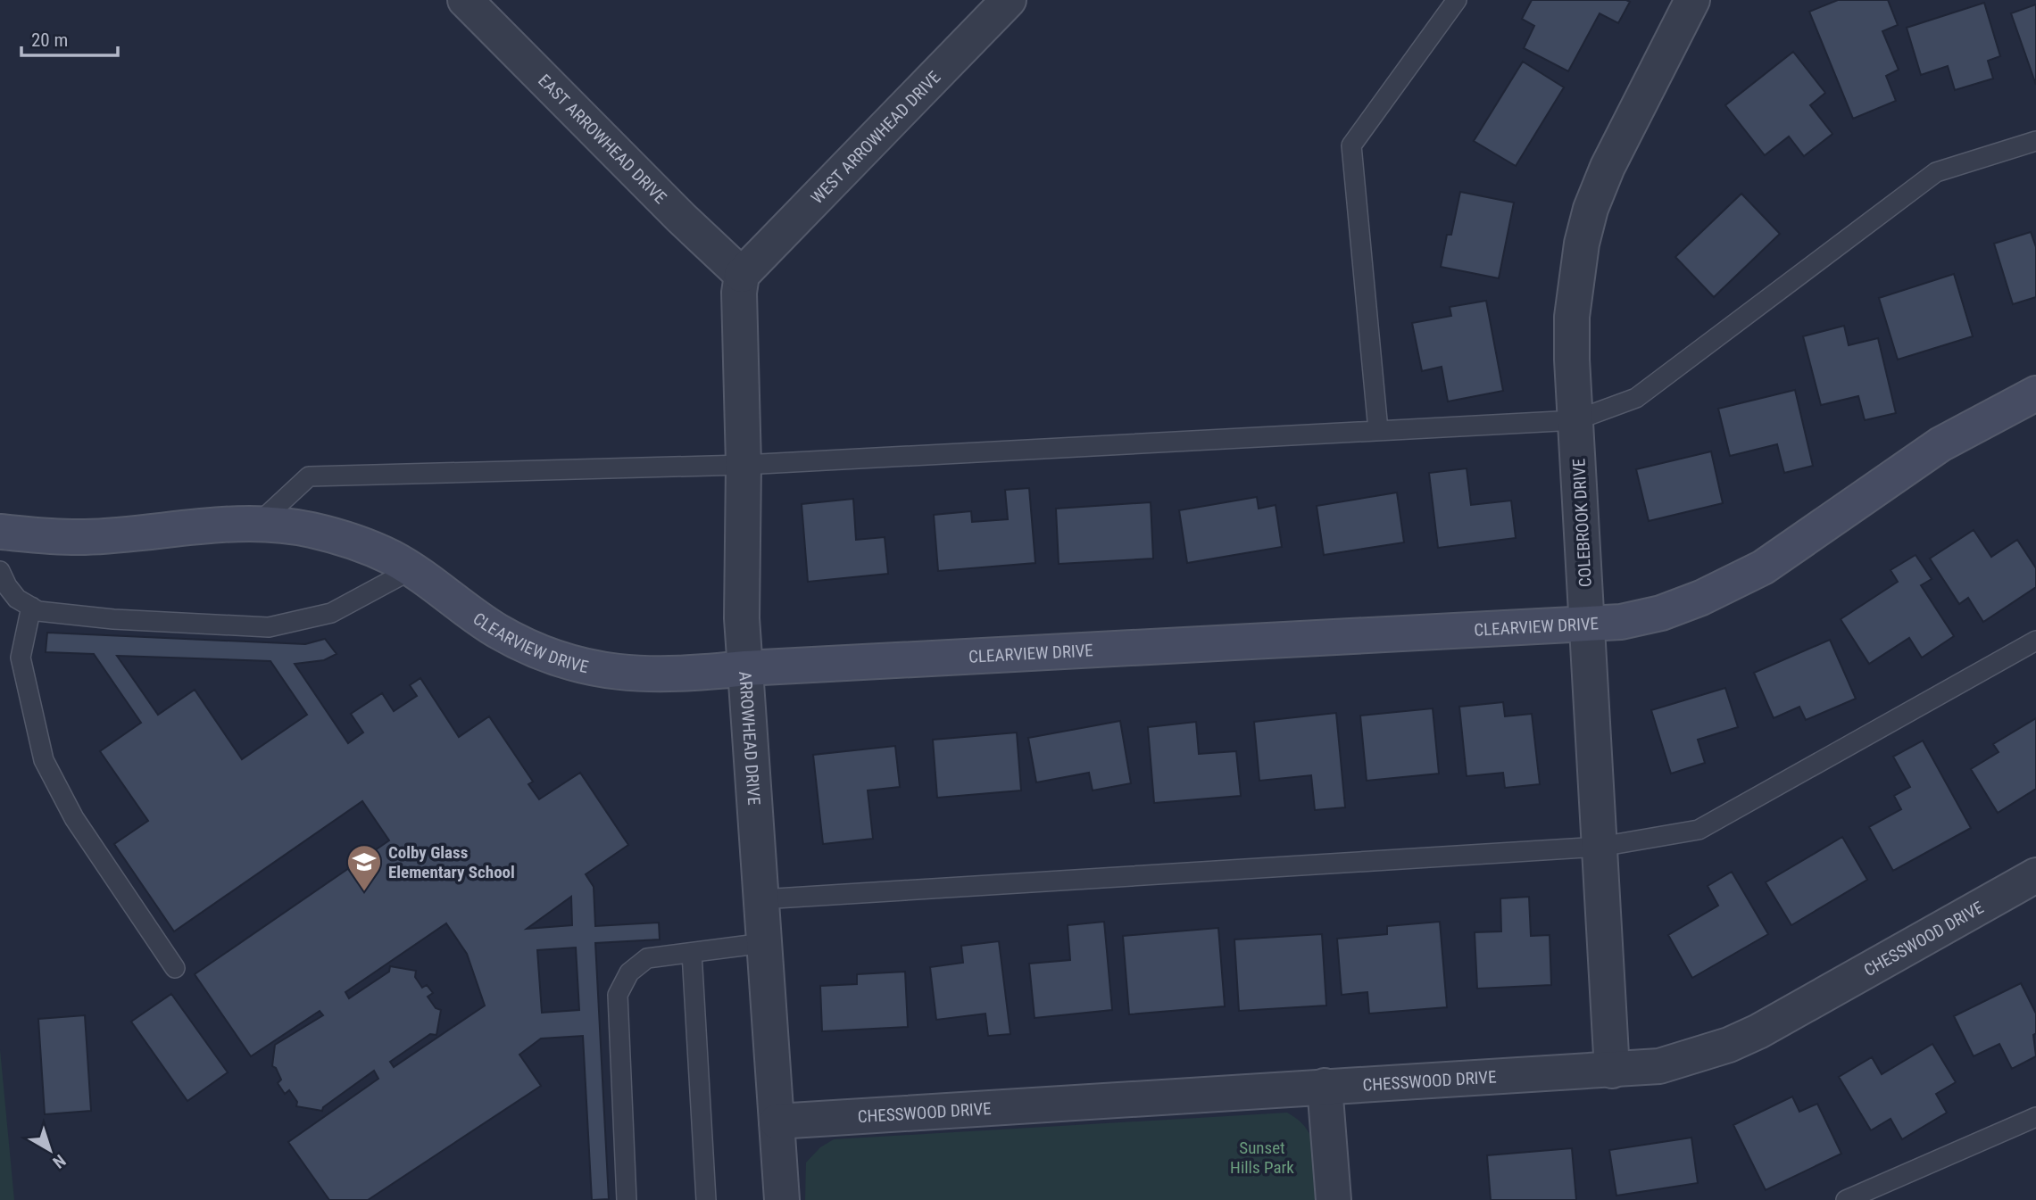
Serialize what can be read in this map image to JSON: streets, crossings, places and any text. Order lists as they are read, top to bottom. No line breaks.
{"streets":{"street":["WEST ARROWHEAD DRIVE","EAST ARROWHEAD DRIVE","COLEBROOK DRIVE","CLEARVIEW DRIVE","ARROWHEAD DRIVE","CHESSWOOD DRIVE"]},"crossings":[["WEST ARROWHEAD DRIVE","EAST ARROWHEAD DRIVE"],["WEST ARROWHEAD DRIVE","ARROWHEAD DRIVE"],["EAST ARROWHEAD DRIVE","ARROWHEAD DRIVE"],["COLEBROOK DRIVE","CLEARVIEW DRIVE"],["COLEBROOK DRIVE","CHESSWOOD DRIVE"],["CLEARVIEW DRIVE","ARROWHEAD DRIVE"],["ARROWHEAD DRIVE","CHESSWOOD DRIVE"]],"parks":["Sunset Hills Park"],"places":{"school or university":["Colby Glass Elementary School"]},"scale_bar":"20 m","north":"bottom right"}
